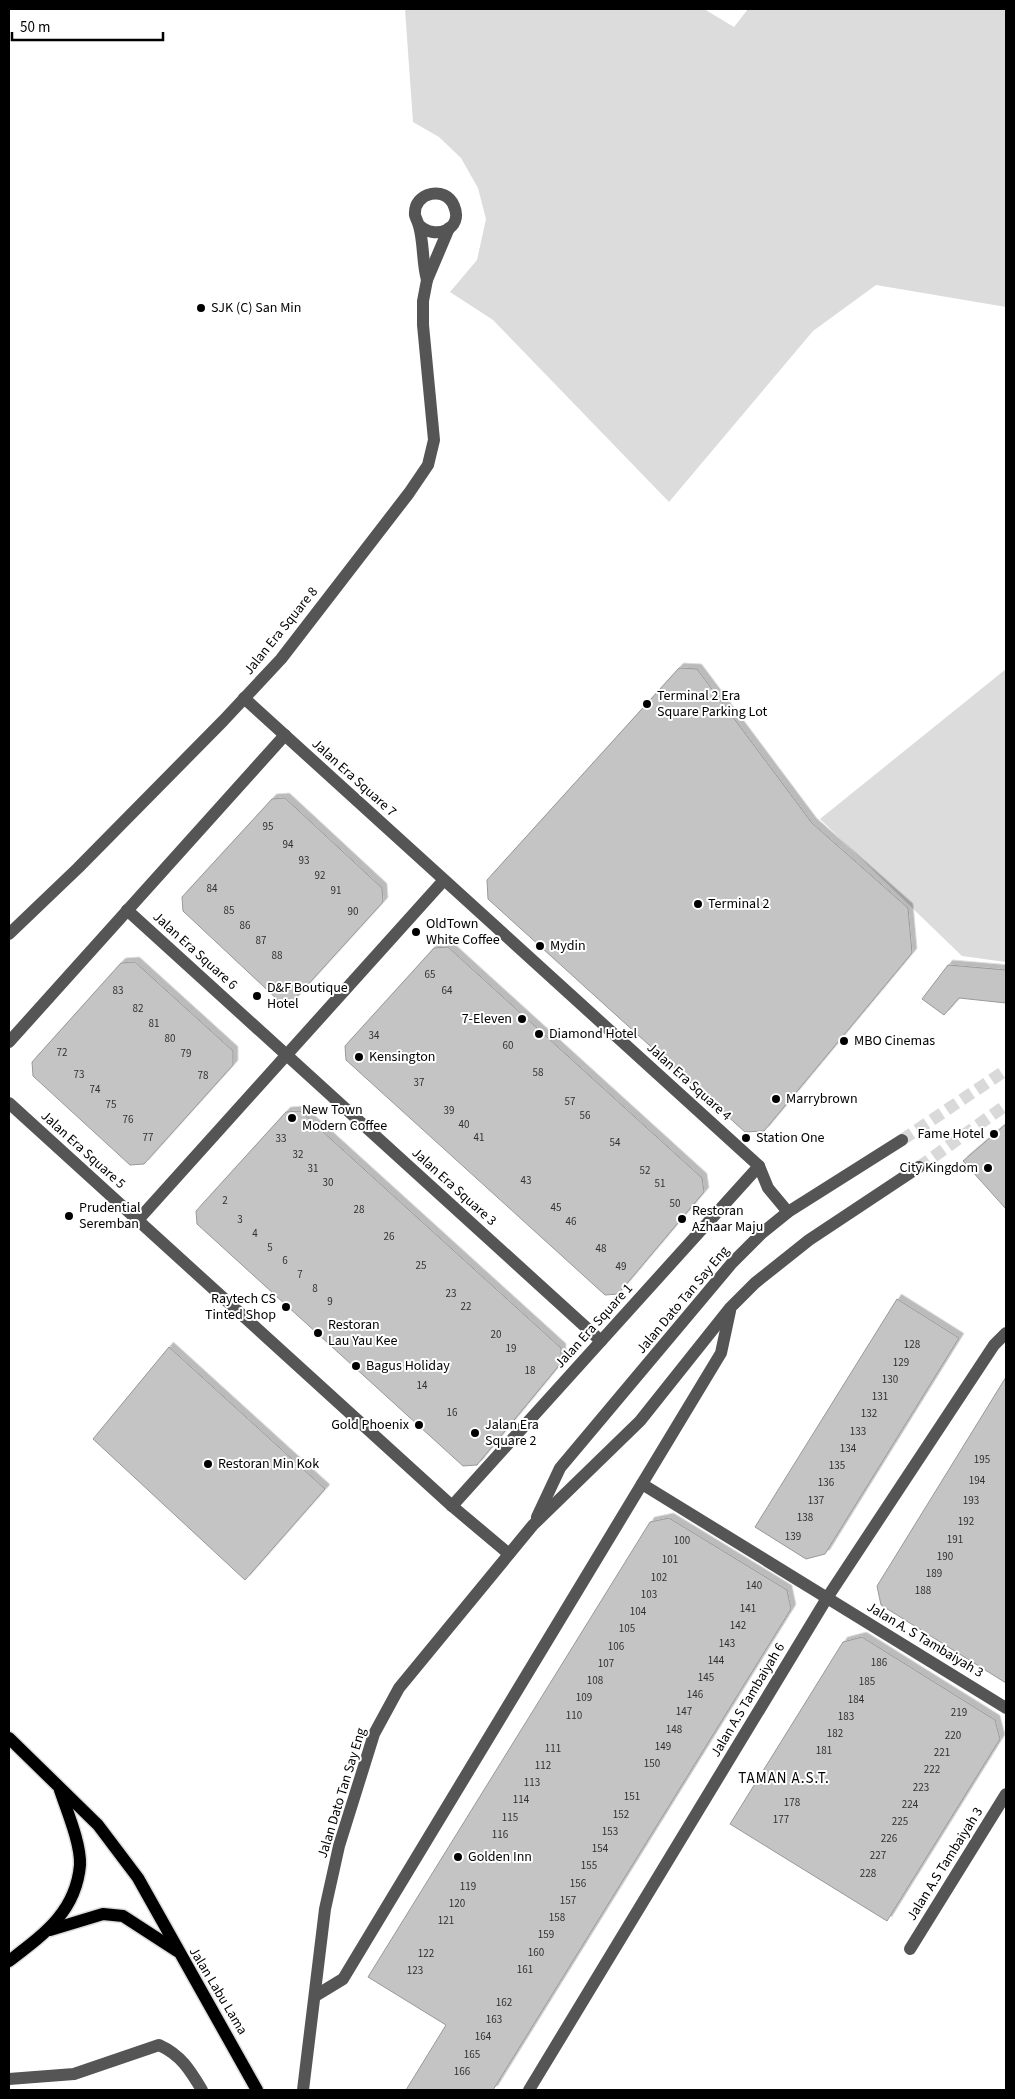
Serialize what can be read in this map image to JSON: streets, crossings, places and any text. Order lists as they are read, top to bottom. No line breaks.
{"streets":{"main road":["Jalan Labu Lama"],"street":["Jalan Era Square 8","Jalan Era Square 7","Jalan Era Square 6","Jalan Era Square 4","Jalan Era Square 5","Jalan Era Square 3","Jalan Dato Tan Say Eng","Jalan Era Square 1","Jalan A. S Tambaiyah 3","Jalan A.S Tambaiyah 6","Jalan A.S Tambaiyah 3"]},"crossings":[["Jalan Era Square 8","Jalan Era Square 7"],["Jalan Era Square 7","Jalan Era Square 4"],["Jalan Era Square 6","Jalan Era Square 3"],["Jalan Era Square 4","Jalan Era Square 1"],["Jalan Era Square 3","Jalan Era Square 1"],["Jalan A. S Tambaiyah 3","Jalan A.S Tambaiyah 6"]],"districts":["TAMAN A.S.T."],"places":["SJK (C) San Min","Terminal 2 Era Square Parking Lot","Terminal 2","OldTown White Coffee","Mydin","D&F Boutique Hotel","7-Eleven","Diamond Hotel","MBO Cinemas","Kensington","Marrybrown","New Town Modern Coffee","Fame Hotel","Station One","City Kingdom","Prudential Seremban","Restoran Azhaar Maju","Raytech CS Tinted Shop","Restoran Lau Yau Kee","Bagus Holiday","Gold Phoenix","Jalan Era Square 2","Restoran Min Kok","Golden Inn"],"house_numbers":["95","94","93","92","84","91","85","90","86","87","88","65","83","64","82","81","34","80","60","72","79","58","73","78","37","74","57","75","39","56","76","40","77","41","33","54","32","31","52","43","30","51","2","50","45","28","3","46","4","26","5","48","6","25","49","7","8","23","9","22","20","128","19","129","18","130","14","131","16","132","133","134","195","135","194","136","137","193","138","192","139","191","100","190","101","189","102","140","188","103","141","104","142","105","143","106","144","186","107","145","108","185","146","109","184","147","219","110","183","148","182","220","149","111","181","221","150","112","222","113","223","151","114","178","224","152","115","177","225","153","116","226","154","227","155","228","156","119","157","120","158","121","159","160","122","161","123","162","163","164","165","166"],"scale_bar":"50 m"}
